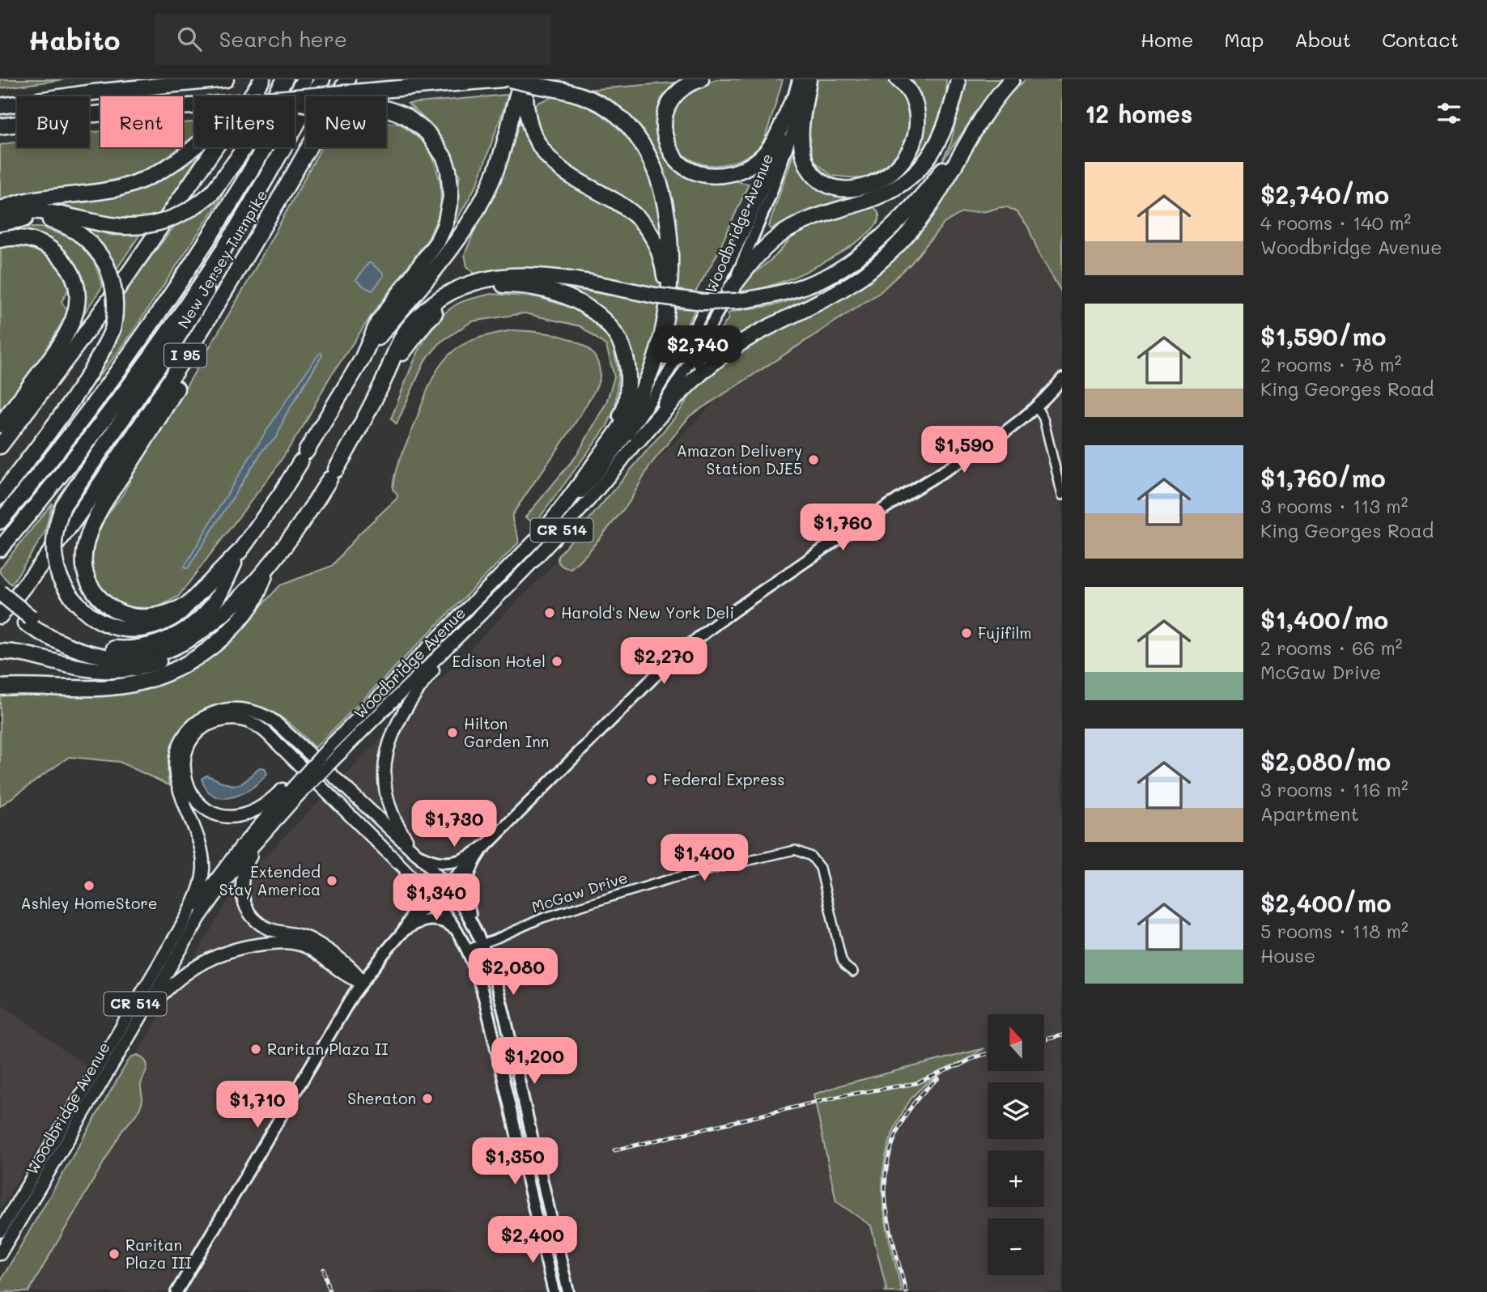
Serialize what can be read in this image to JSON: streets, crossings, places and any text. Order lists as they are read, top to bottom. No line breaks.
{"streets":{"highway":["New Jersey Turnpike","I 95"],"main road":["Woodbridge Avenue","CR 514"],"street":["McGaw Drive"]},"places":["Amazon Delivery Station DJE5","Harold's New York Deli","Fujifilm","Edison Hotel","Hilton Garden Inn","Federal Express","Extended Stay America","Ashley HomeStore","Raritan Plaza II","Sheraton","Raritan Plaza III"],"north":"top","page":{"header":"Habito","search":"Search here","nav":["Home","Map","About","Contact"],"heading":"12 homes","chip":["Buy","Rent","Filters","New"],"list":[{"name":"$2,740/mo","note":"4 rooms · 140 m² · Woodbridge Avenue"},{"name":"$1,590/mo","note":"2 rooms · 78 m² · King Georges Road"},{"name":"$1,760/mo","note":"3 rooms · 113 m² · King Georges Road"},{"name":"$1,400/mo","note":"2 rooms · 66 m² · McGaw Drive"},{"name":"$2,080/mo","note":"3 rooms · 116 m² · Apartment"},{"name":"$2,400/mo","note":"5 rooms · 118 m² · House"}],"price":["$2,740","$1,590","$1,760","$2,270","$1,730","$1,400","$1,340","$2,080","$1,200","$1,710","$1,350","$2,400"],"map_buttons":["+","−"]}}
